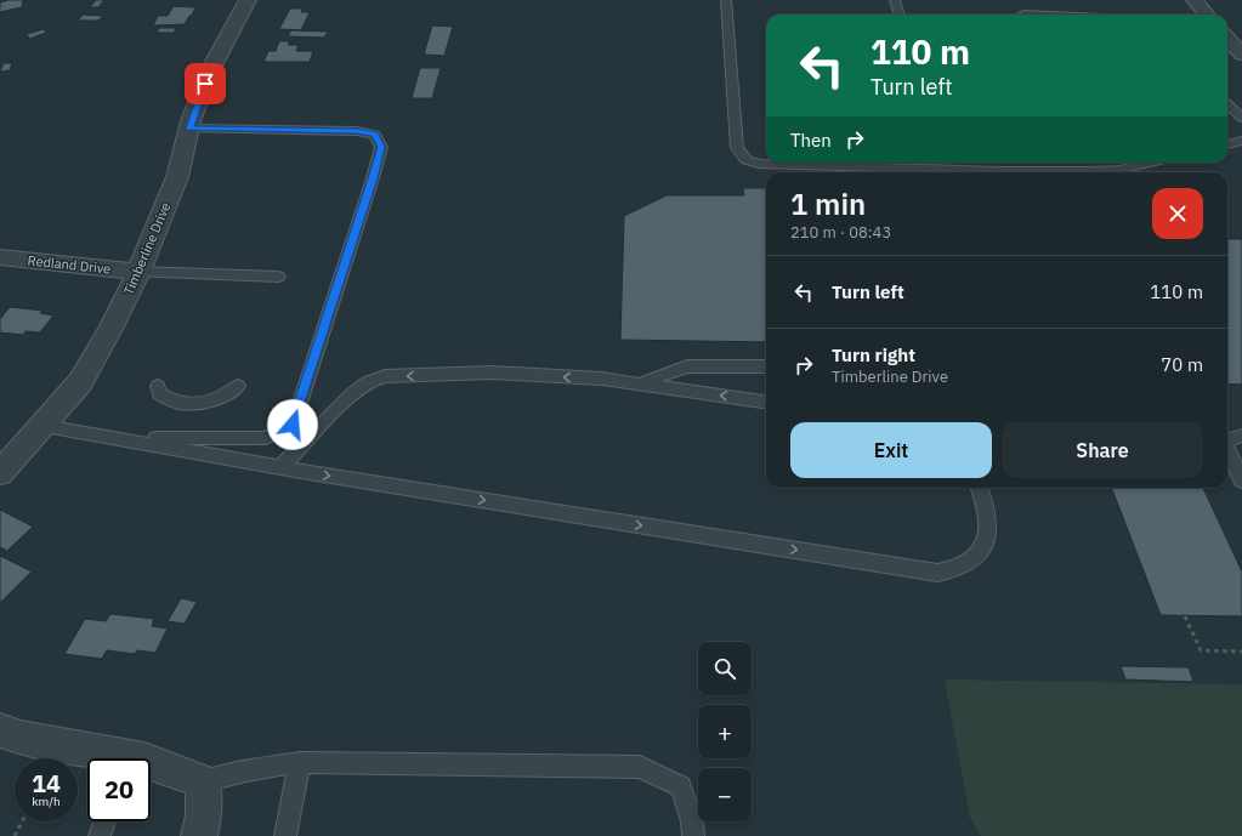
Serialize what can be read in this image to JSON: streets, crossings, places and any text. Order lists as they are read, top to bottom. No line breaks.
{"streets":{"street":["Timberline Drive","Redland Drive"]},"crossings":[["Timberline Drive","Redland Drive"]],"page":{"turn":["110 m","Turn left"],"then":"Then","heading":["1 min","210 m · 08:43"],"list":[{"name":"Turn left","value":"110 m"},{"name":"Turn right","note":"Timberline Drive","value":"70 m"}],"buttons":["Exit","Share"],"map_buttons":["+","−"],"speed":"14 km/h","limit":"20"}}
